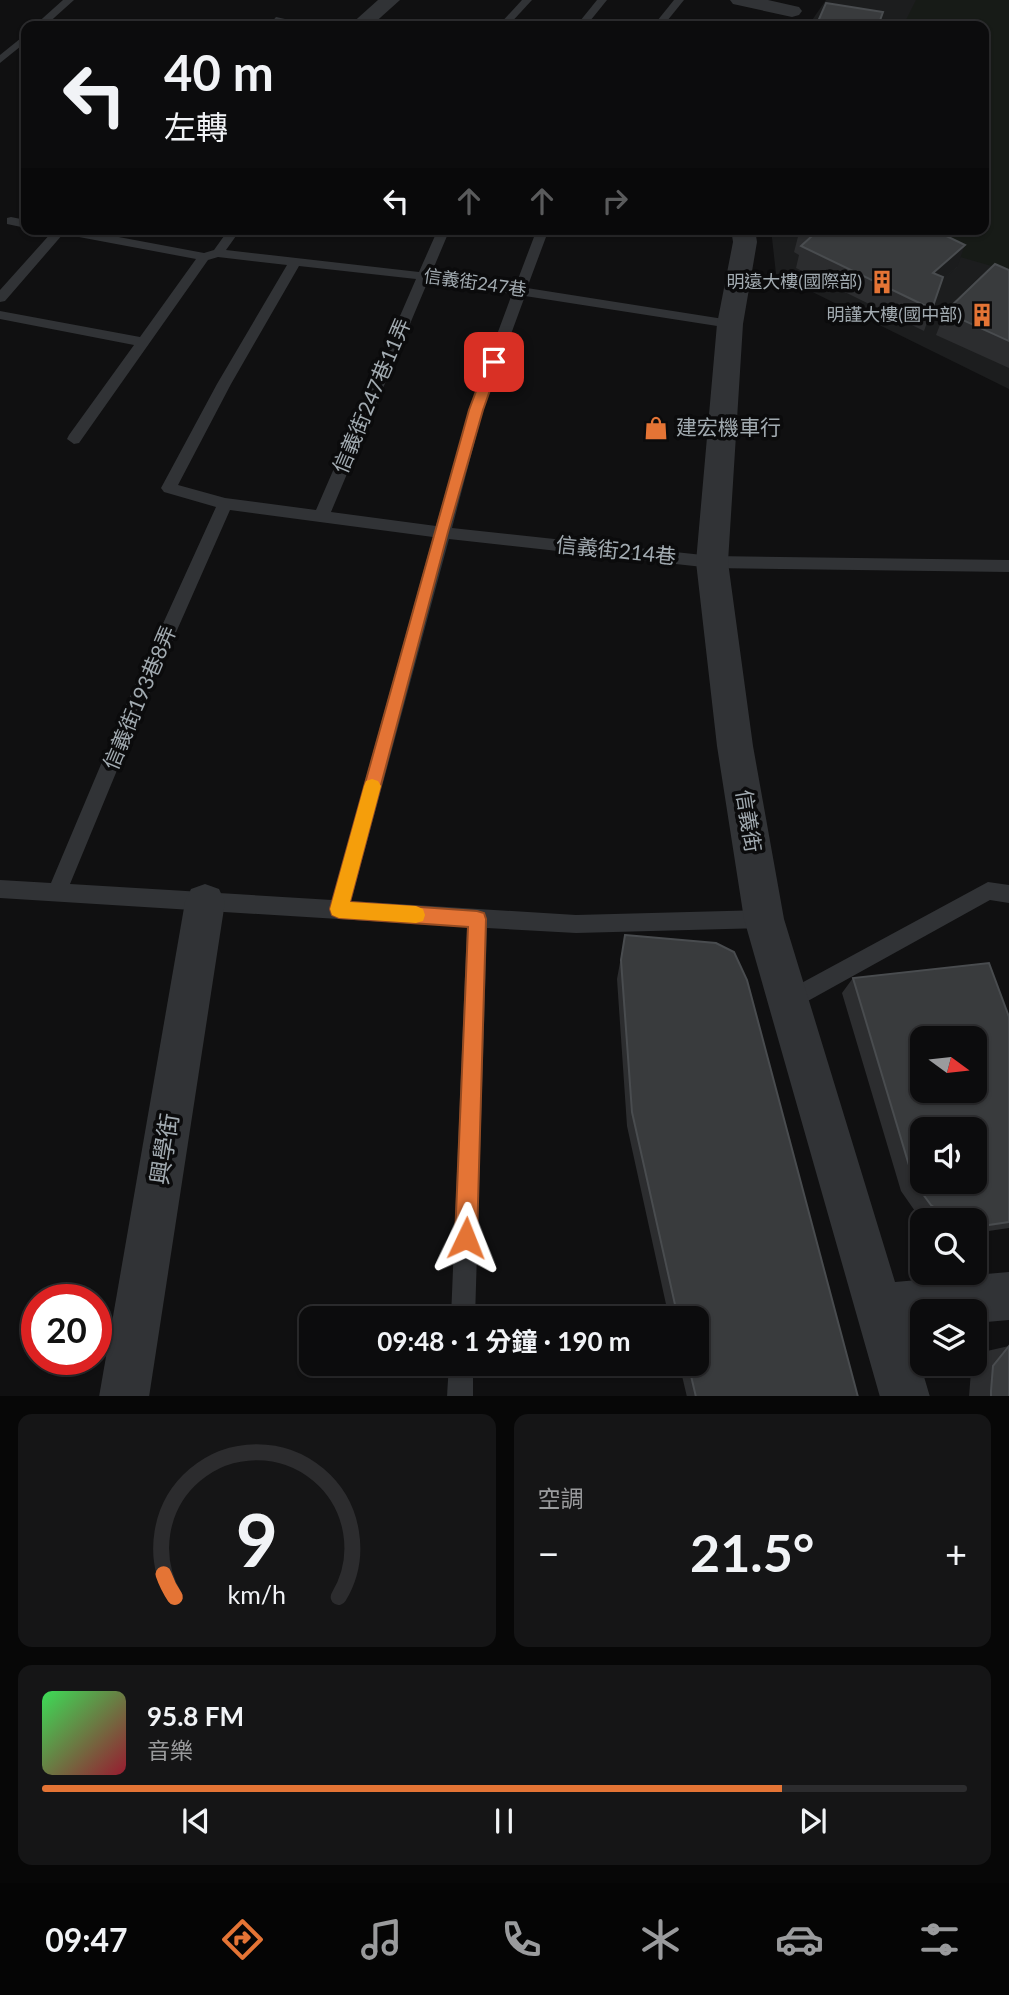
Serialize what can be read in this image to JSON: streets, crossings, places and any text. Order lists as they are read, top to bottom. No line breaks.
{"streets":{"street":["信義街","興學街"],"lane":["信義街247巷","信義街247巷11弄","信義街214巷","信義街193巷8弄"]},"crossings":[["信義街247巷","信義街247巷11弄"],["信義街247巷","信義街214巷"],["信義街247巷","信義街"],["信義街247巷11弄","信義街214巷"],["信義街214巷","信義街193巷8弄"],["信義街214巷","信義街"]],"places":{"building":["明遠大樓(國際部)","明謹大樓(國中部)"],"shop":["建宏機車行"]},"north":"right","page":{"turn":["40 m","左轉"],"limit":"20","trip":"09:48 · 1 分鐘 · 190 m","tile":"空調","heat":["−","21.5°","+"],"song":["95.8 FM","音樂"],"tabs":"09:47","gauge":["9","km/h"]}}
